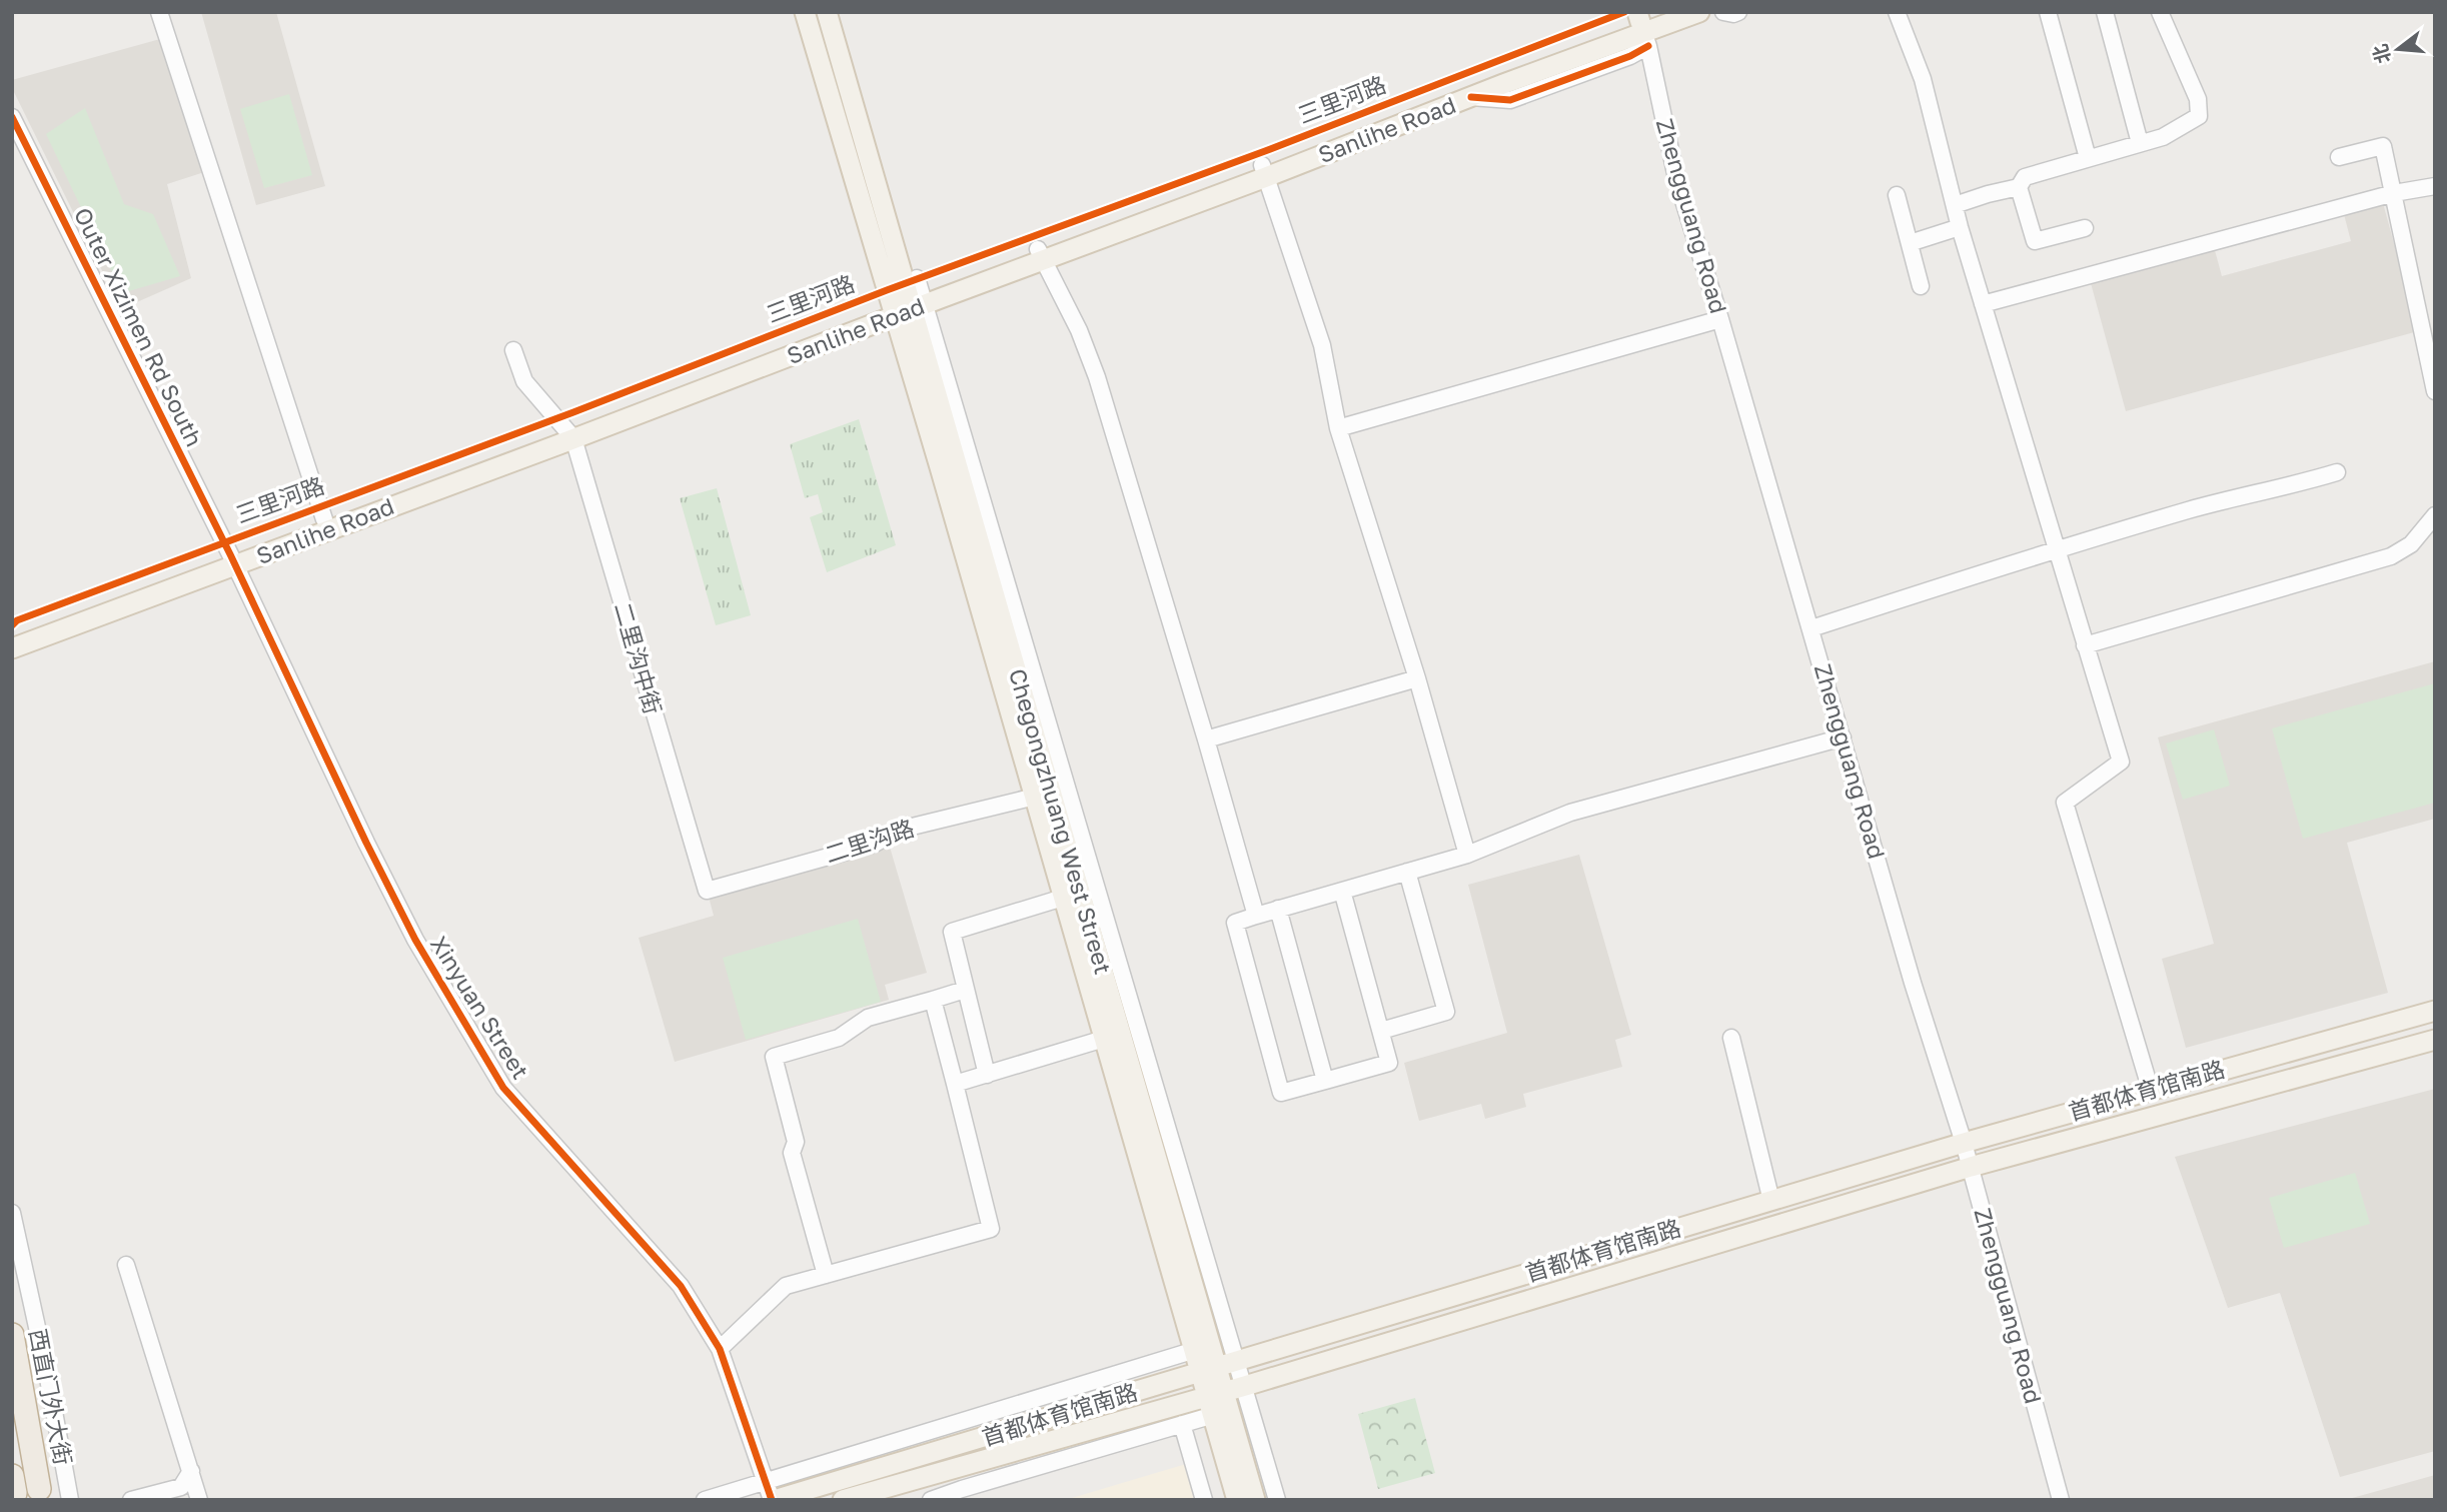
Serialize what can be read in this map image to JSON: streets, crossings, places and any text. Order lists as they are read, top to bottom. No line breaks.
{"streets":{"main road":["Sanlihe Road","Chegongzhuang West Street","首都体育馆南路"],"street":["Zhengguang Road","Outer Xizimen Rd South","二里沟中街","二里沟路","Xinyuan Street","西直门外大街"],"cycle path":["三里河路"]},"crossings":[["Sanlihe Road","Zhengguang Road"],["Sanlihe Road","Outer Xizimen Rd South"],["Sanlihe Road","二里沟中街"],["Sanlihe Road","Chegongzhuang West Street"],["Sanlihe Road","Xinyuan Street"],["Zhengguang Road","首都体育馆南路"],["Outer Xizimen Rd South","Xinyuan Street"],["二里沟中街","二里沟路"],["Chegongzhuang West Street","二里沟路"],["Chegongzhuang West Street","首都体育馆南路"],["Xinyuan Street","首都体育馆南路"]],"north":"left"}
